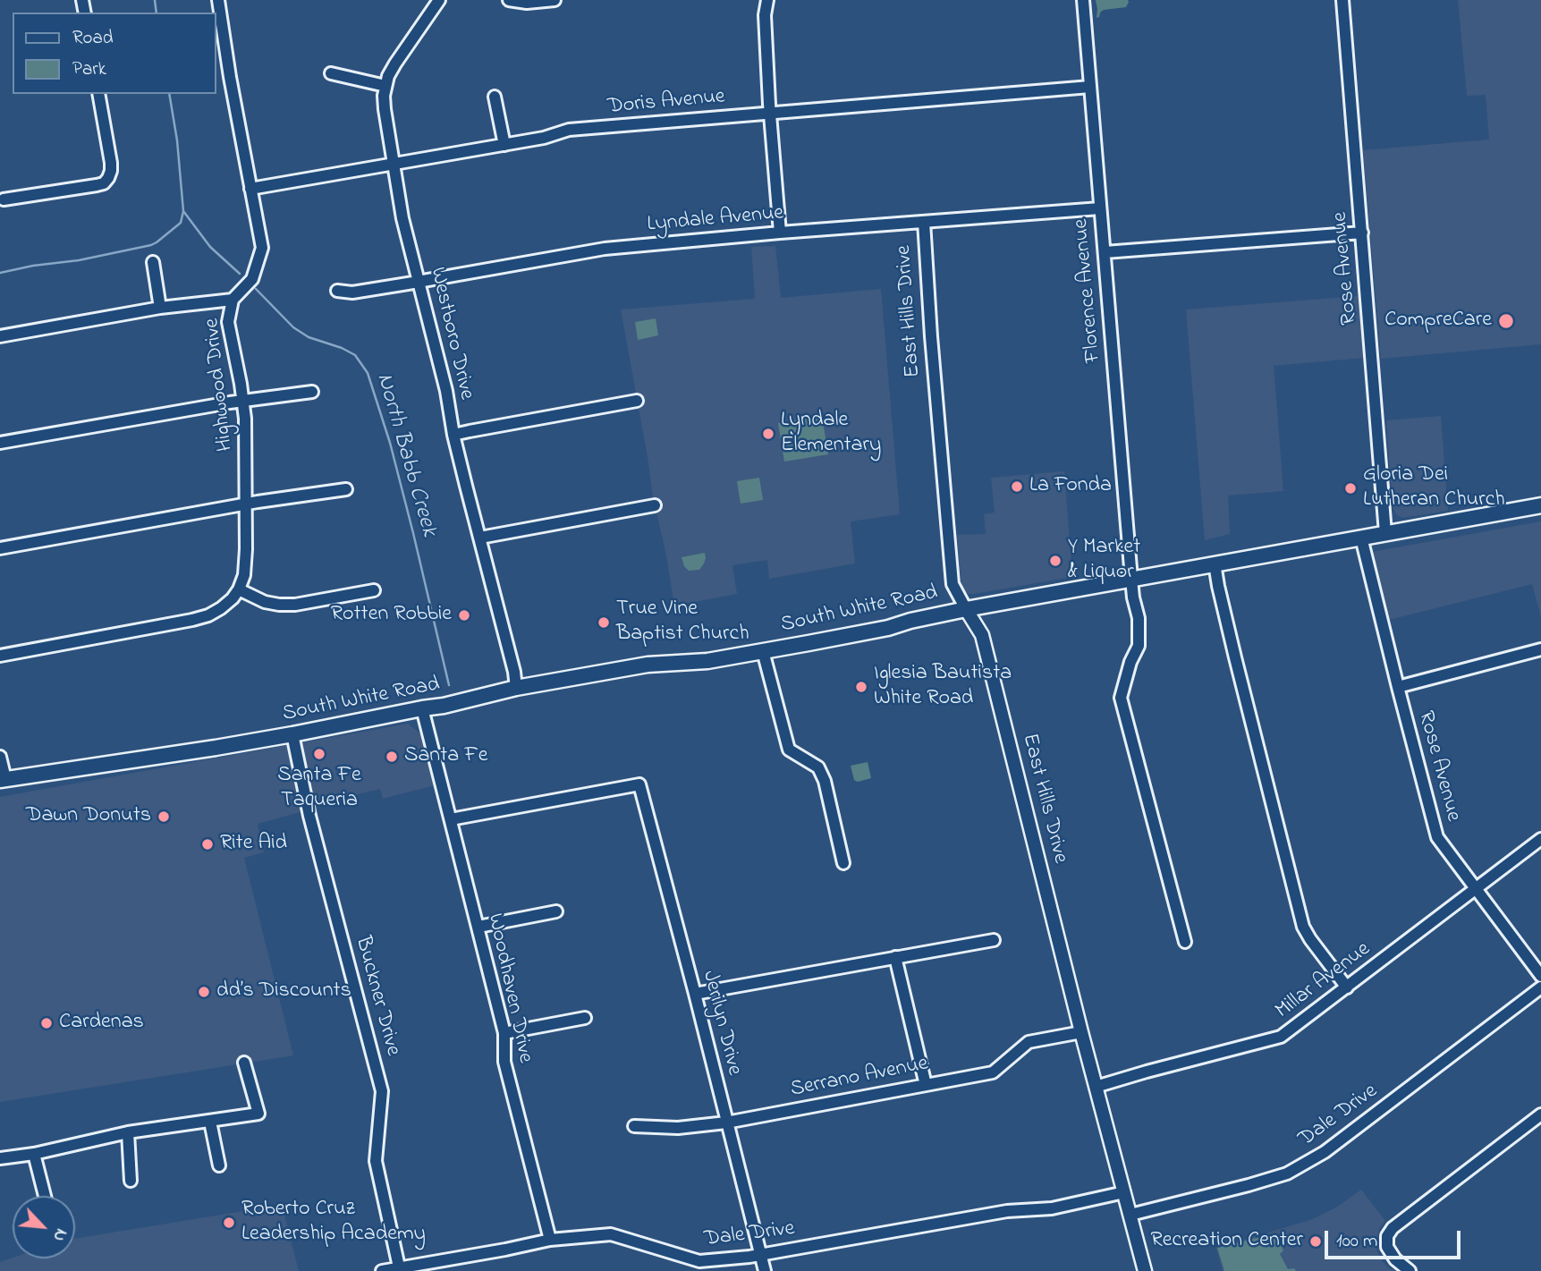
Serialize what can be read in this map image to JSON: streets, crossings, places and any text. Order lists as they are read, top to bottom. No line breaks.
{"streets":{"main road":["South White Road"],"street":["Doris Avenue","Lyndale Avenue","Rose Avenue","Florence Avenue","East Hills Drive","Westboro Drive","Highwood Drive","Millar Avenue","Woodhaven Drive","Buckner Drive","Jerilyn Drive","Serrano Avenue","Dale Drive"]},"crossings":[["Doris Avenue","Florence Avenue"],["Doris Avenue","Westboro Drive"],["Doris Avenue","Highwood Drive"],["Lyndale Avenue","Florence Avenue"],["Lyndale Avenue","East Hills Drive"],["Lyndale Avenue","Westboro Drive"],["Rose Avenue","South White Road"],["Rose Avenue","Millar Avenue"],["Florence Avenue","South White Road"],["East Hills Drive","South White Road"],["East Hills Drive","Millar Avenue"],["East Hills Drive","Serrano Avenue"],["East Hills Drive","Dale Drive"],["Westboro Drive","South White Road"],["South White Road","Woodhaven Drive"],["South White Road","Buckner Drive"],["Woodhaven Drive","Jerilyn Drive"],["Woodhaven Drive","Dale Drive"],["Buckner Drive","Dale Drive"],["Jerilyn Drive","Serrano Avenue"],["Jerilyn Drive","Dale Drive"]],"water":["North Babb Creek"],"places":["CompreCare","Lyndale Elementary","La Fonda","Gloria Dei Lutheran Church","Y Market & Liquor","Rotten Robbie","True Vine Baptist Church","Iglesia Bautista White Road","Santa Fe Taqueria","Santa Fe","Dawn Donuts","Rite Aid","dd’s Discounts","Cardenas","Roberto Cruz Leadership Academy","Recreation Center"],"legend":["Road","Park"],"scale_bar":"100 m","north":"bottom right"}
